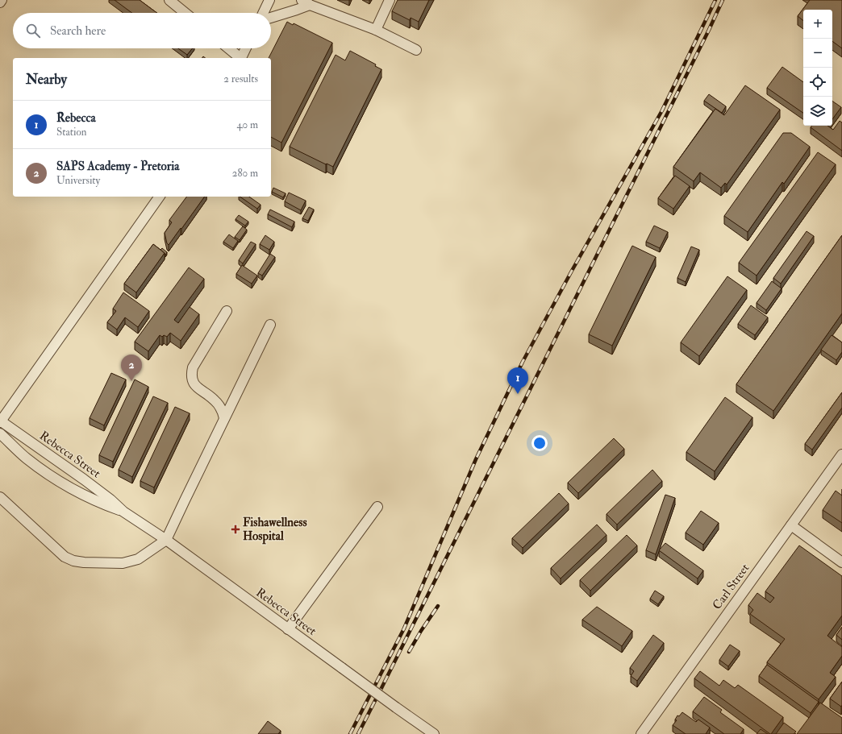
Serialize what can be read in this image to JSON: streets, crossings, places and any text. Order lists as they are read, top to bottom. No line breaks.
{"streets":{"street":["Rebecca Street","Carl Street"]},"places":{"health":["Fishawellness Hospital"]},"page":{"map_buttons":["+","−"],"search":"Search here","heading":["Nearby","2 results"],"list":[{"mark":"1","name":"Rebecca","note":"Station","value":"40 m"},{"mark":"2","name":"SAPS Academy - Pretoria","note":"University","value":"280 m"}],"pins":["2","1"]}}
